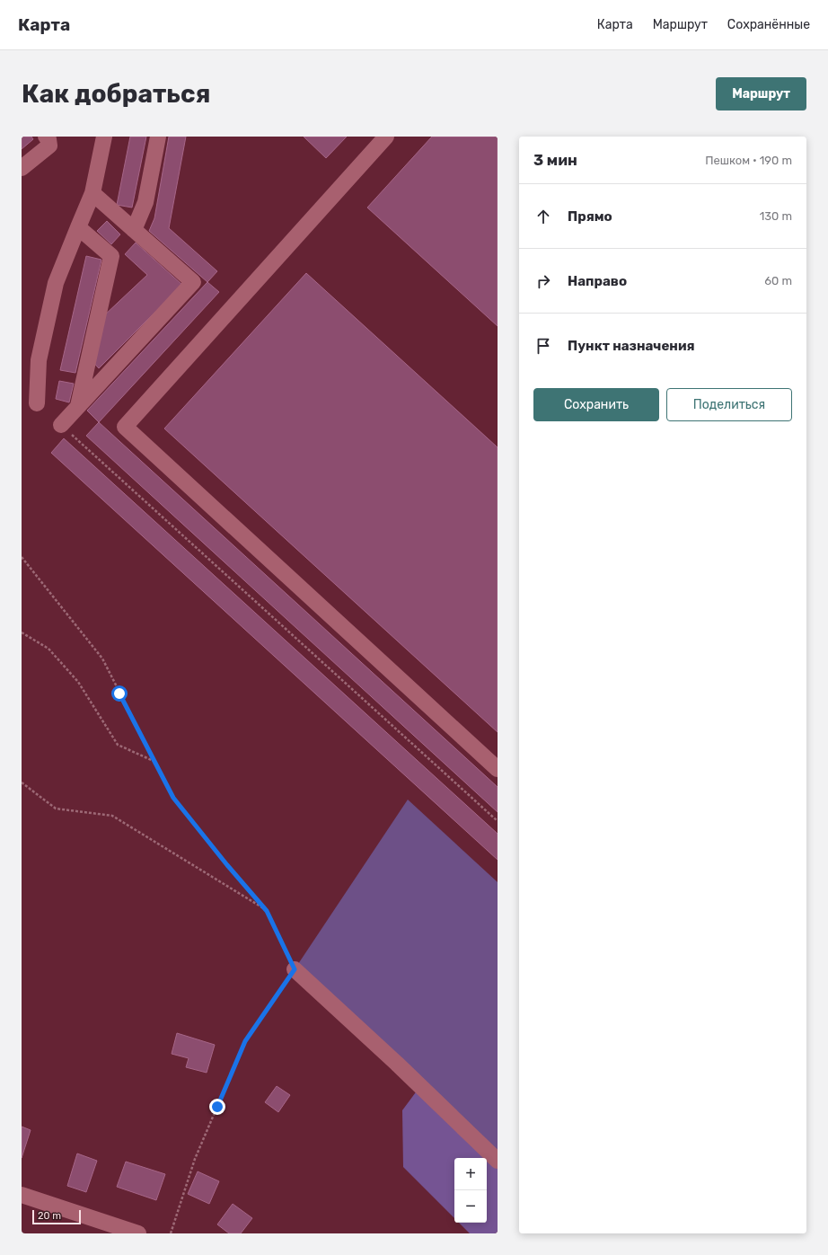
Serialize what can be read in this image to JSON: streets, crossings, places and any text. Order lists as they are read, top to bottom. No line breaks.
{"scale_bar":"20 m","page":{"header":"Карта","nav":["Карта","Маршрут","Сохранённые"],"buttons":["Маршрут",["Сохранить","Поделиться"]],"title":"Как добраться","heading":["3 мин","Пешком · 190 m"],"list":[["Прямо","130 m"],["Направо","60 m"],"Пункт назначения"],"map_buttons":["+","−"],"scale":"20 m"}}
